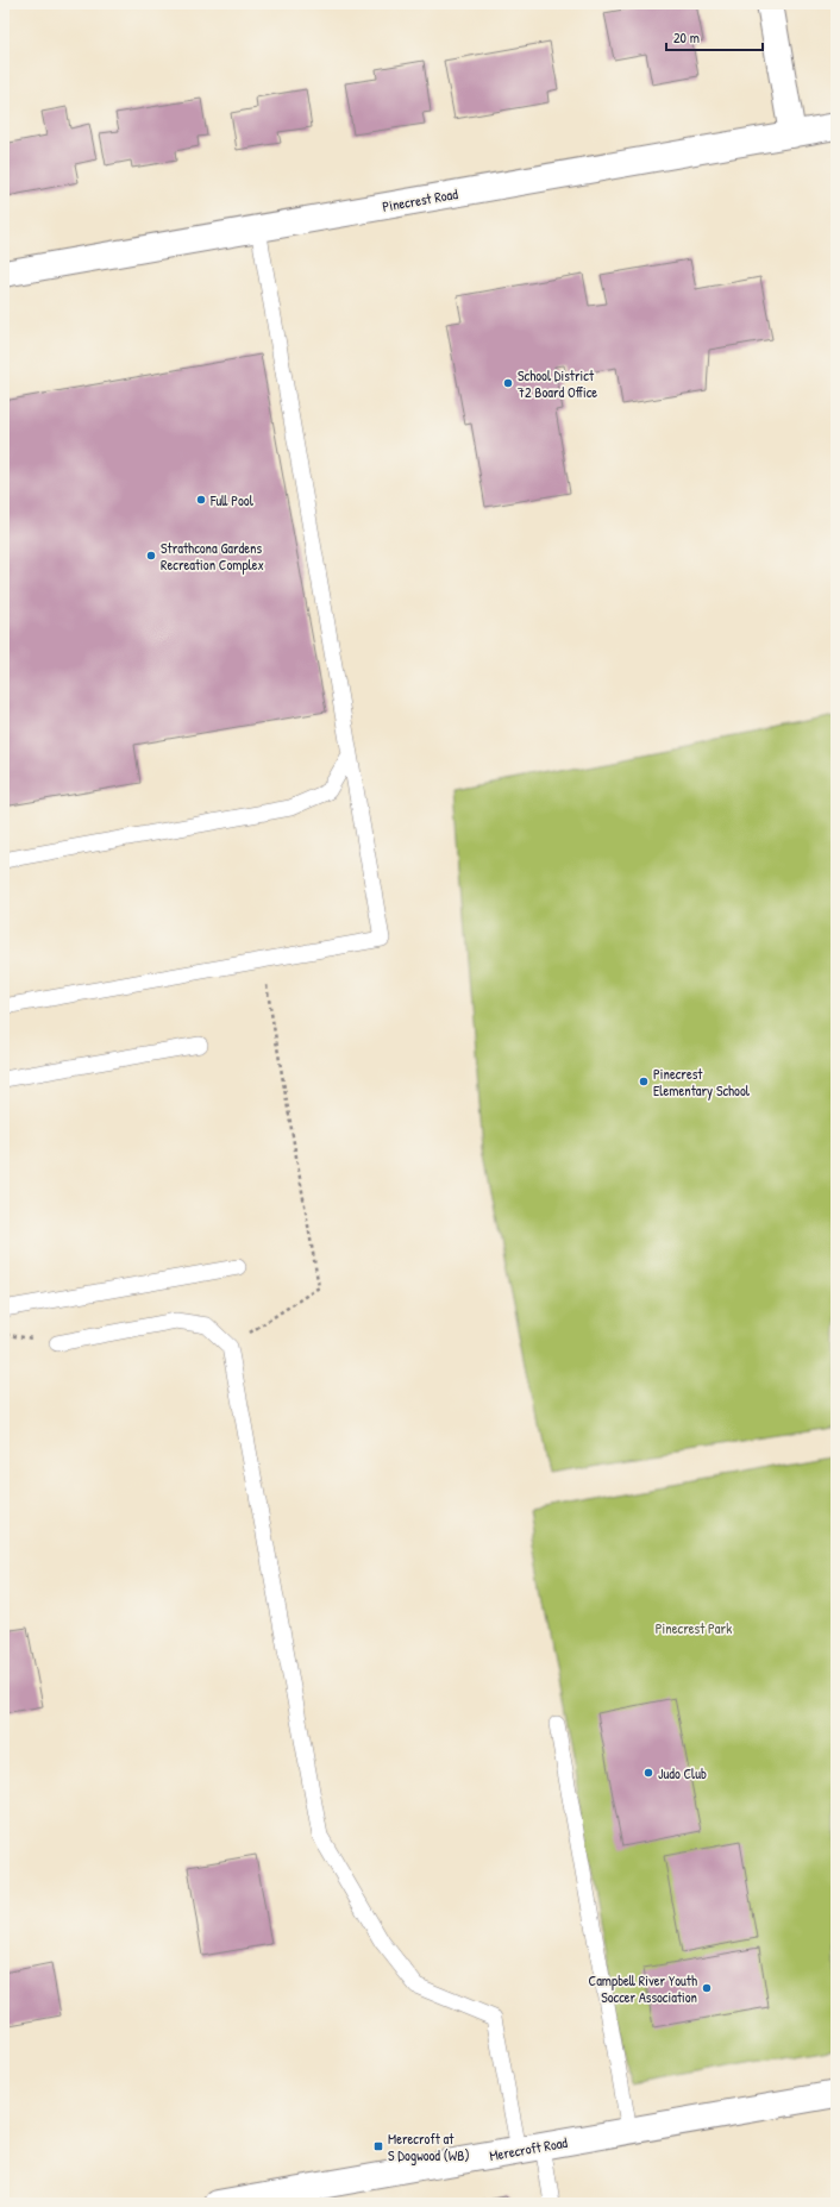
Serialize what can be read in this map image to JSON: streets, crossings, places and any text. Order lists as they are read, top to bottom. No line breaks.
{"streets":{"street":["Pinecrest Road","Merecroft Road"]},"parks":["Pinecrest Park"],"places":{"other":["School District 72 Board Office","Full Pool","Strathcona Gardens Recreation Complex","Pinecrest Elementary School","Judo Club","Campbell River Youth Soccer Association"],"transit":["Merecroft at S Dogwood (WB)"]},"scale_bar":"20 m"}
